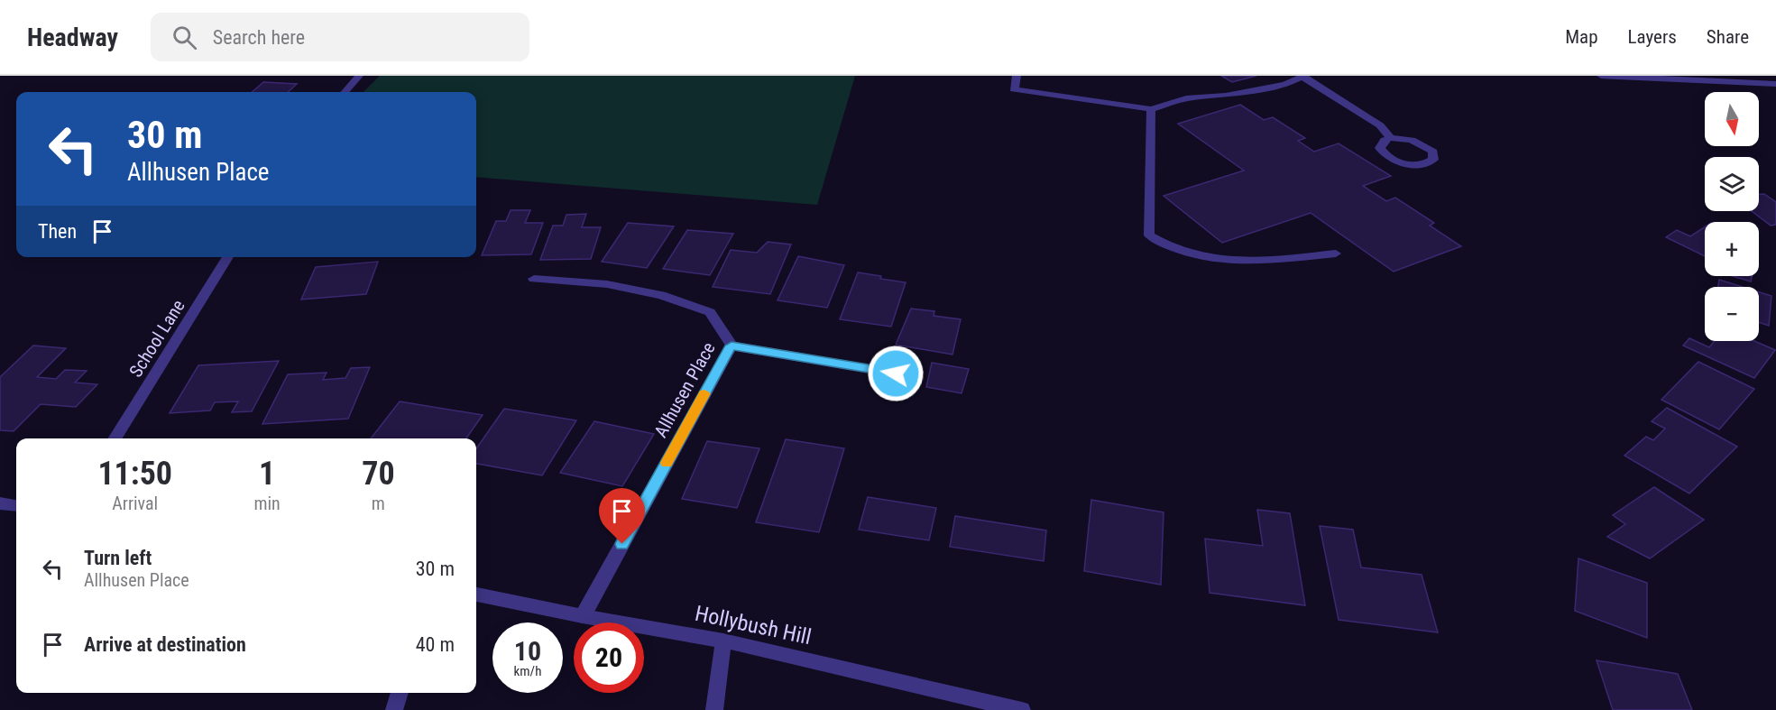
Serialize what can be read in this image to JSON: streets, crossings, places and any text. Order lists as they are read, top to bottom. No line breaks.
{"streets":{"street":["School Lane","Allhusen Place","Hollybush Hill"]},"crossings":[["Allhusen Place","Hollybush Hill"]],"north":"bottom","page":{"header":"Headway","search":"Search here","nav":["Map","Layers","Share"],"map_buttons":["+","−"],"turn":["30 m","Allhusen Place"],"then":"Then","eta":["11:50","Arrival","1","min","70","m"],"list":[{"name":"Turn left","note":"Allhusen Place","value":"30 m"},{"name":"Arrive at destination","value":"40 m"}],"speed":"10 km/h","limit":"20"}}
